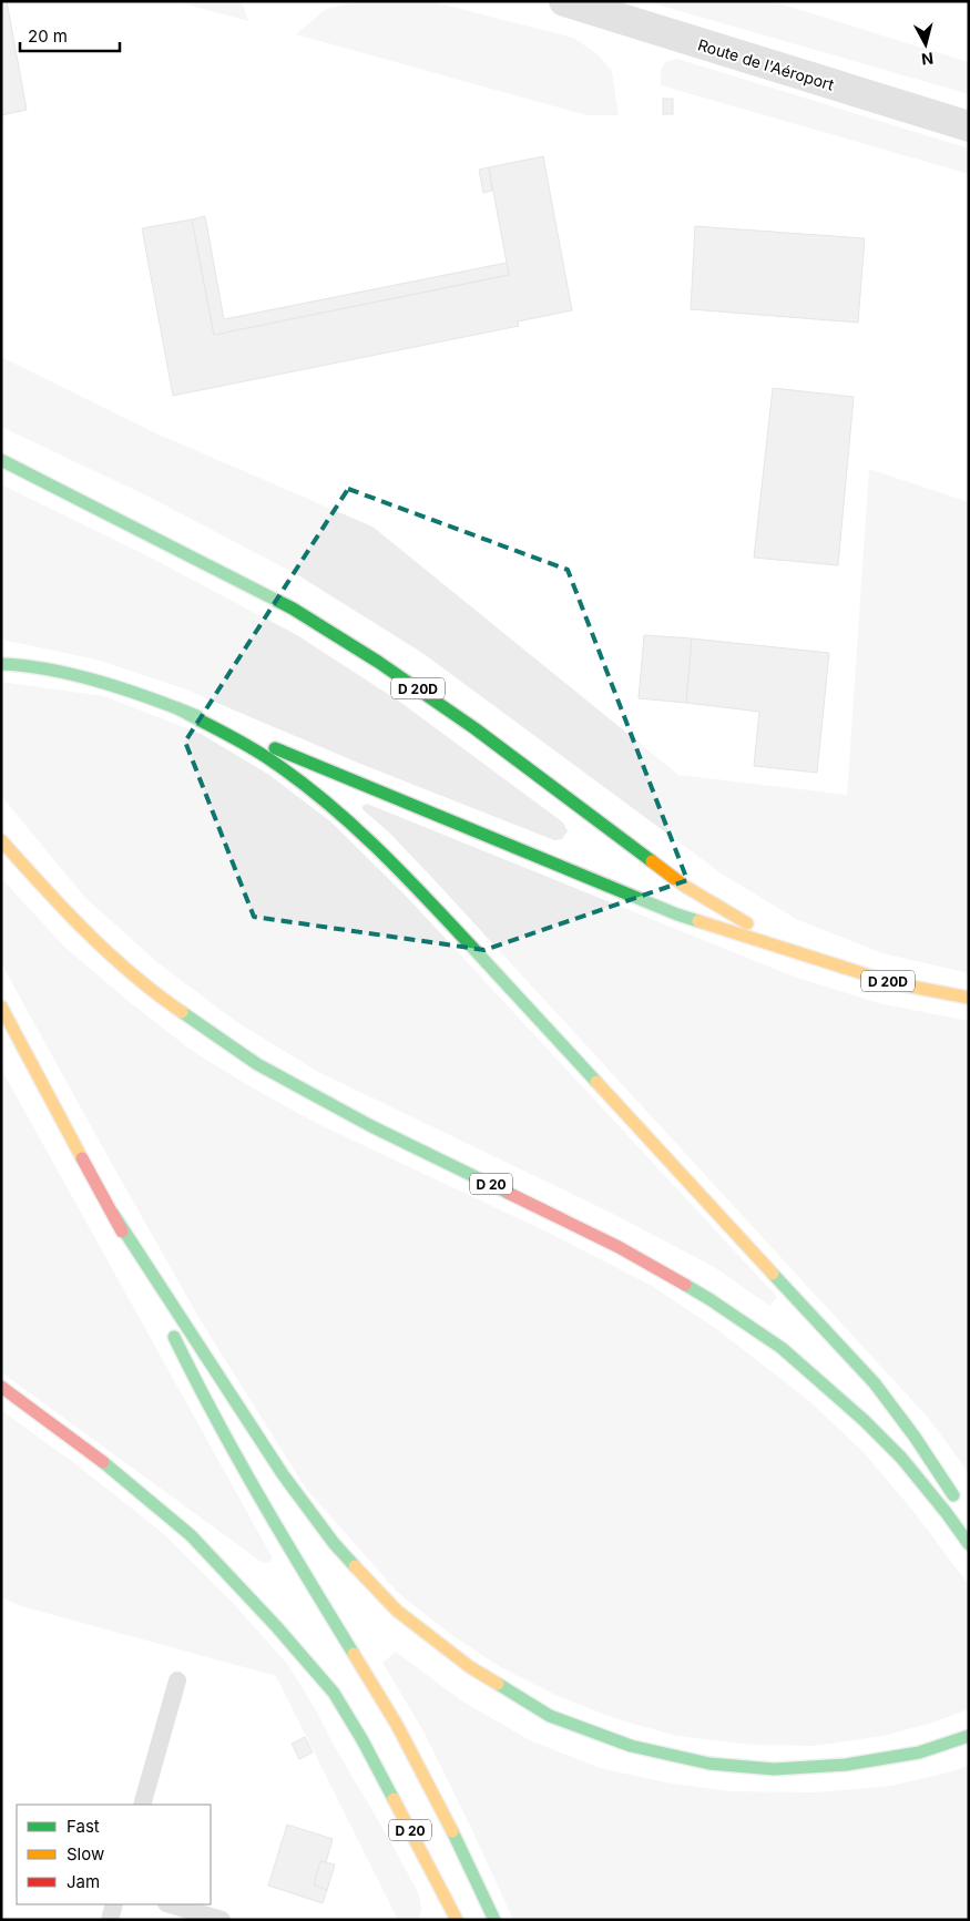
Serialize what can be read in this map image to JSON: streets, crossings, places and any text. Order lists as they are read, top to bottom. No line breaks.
{"streets":{"main road":["D 20D","D 20"],"street":["Route de l'Aéroport"]},"legend":["Fast","Slow","Jam"],"scale_bar":"20 m","north":"bottom"}
